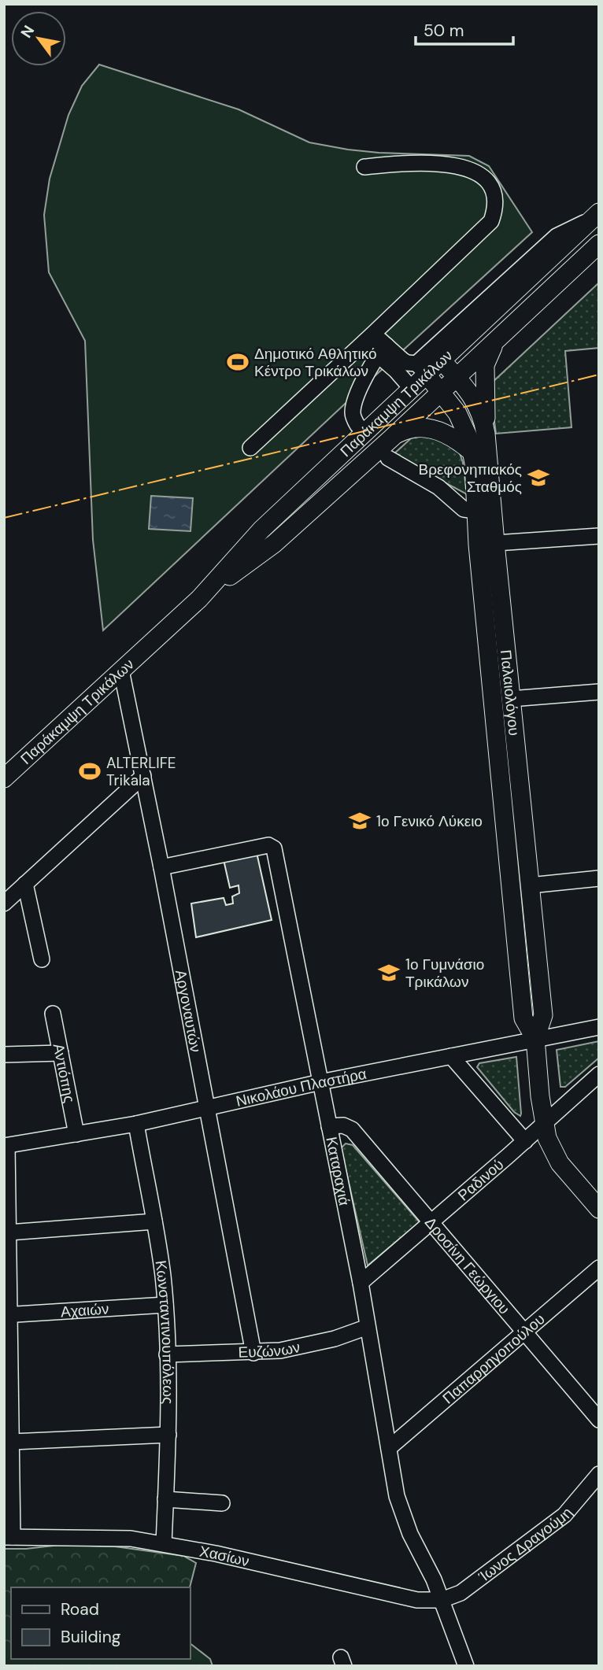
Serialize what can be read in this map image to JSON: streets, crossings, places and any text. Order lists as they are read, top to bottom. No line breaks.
{"streets":{"main road":["Παράκαμψη Τρικάλων","Παλαιολόγου"],"street":["Αργοναυτών","Αντιόπης","Νικολάου Πλαστήρα","Καταραχιά","Ραδινού","Δροσίνη Γεώργιου","Αχαιών","Κωνσταντινουπόλεως","Ευζώνων","Παπαρρηγοπούλου","Ίωνος Δραγούμη","Χασίων"]},"crossings":[["Παράκαμψη Τρικάλων","Παλαιολόγου"],["Παράκαμψη Τρικάλων","Αργοναυτών"],["Παλαιολόγου","Νικολάου Πλαστήρα"],["Παλαιολόγου","Ραδινού"],["Αργοναυτών","Νικολάου Πλαστήρα"],["Αργοναυτών","Καταραχιά"],["Αργοναυτών","Ευζώνων"],["Αντιόπης","Νικολάου Πλαστήρα"],["Νικολάου Πλαστήρα","Καταραχιά"],["Νικολάου Πλαστήρα","Κωνσταντινουπόλεως"],["Καταραχιά","Ραδινού"],["Καταραχιά","Δροσίνη Γεώργιου"],["Καταραχιά","Ευζώνων"],["Καταραχιά","Παπαρρηγοπούλου"],["Καταραχιά","Ίωνος Δραγούμη"],["Καταραχιά","Χασίων"],["Ραδινού","Δροσίνη Γεώργιου"],["Δροσίνη Γεώργιου","Παπαρρηγοπούλου"],["Αχαιών","Κωνσταντινουπόλεως"],["Κωνσταντινουπόλεως","Ευζώνων"],["Κωνσταντινουπόλεως","Χασίων"],["Ίωνος Δραγούμη","Χασίων"]],"places":{"sports":["Δημοτικό Αθλητικό Κέντρο Τρικάλων","ALTERLIFE Trikala"],"school or university":["Βρεφονηπιακός Σταθμός","1ο Γενικό Λύκειο","1ο Γυμνάσιο Τρικάλων"]},"legend":["Road","Building"],"scale_bar":"50 m","north":"top left"}
